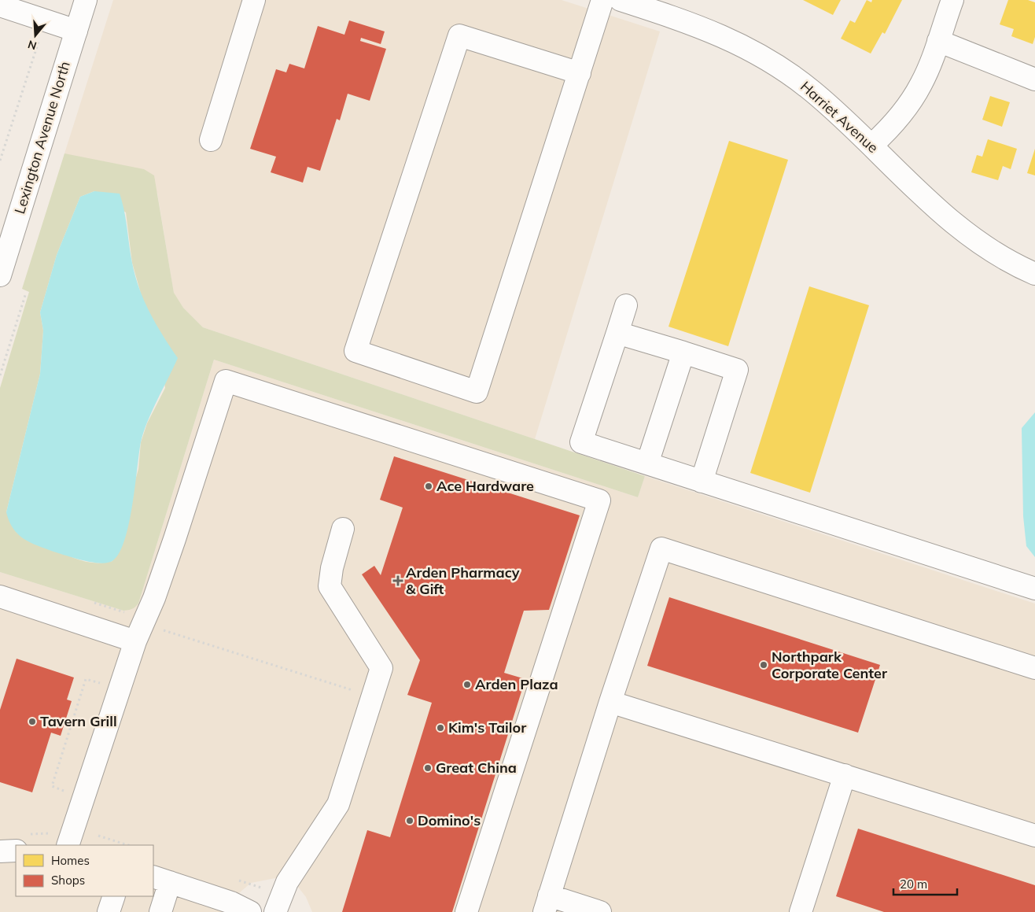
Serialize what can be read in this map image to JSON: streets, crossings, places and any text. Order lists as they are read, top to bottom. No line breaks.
{"streets":{"street":["Harriet Avenue","Lexington Avenue North"]},"places":{"other":["Ace Hardware","Northpark Corporate Center","Arden Plaza","Tavern Grill","Kim's Tailor","Great China","Domino's"],"health":["Arden Pharmacy & Gift"]},"legend":["Homes","Shops"],"scale_bar":"20 m","north":"bottom"}
